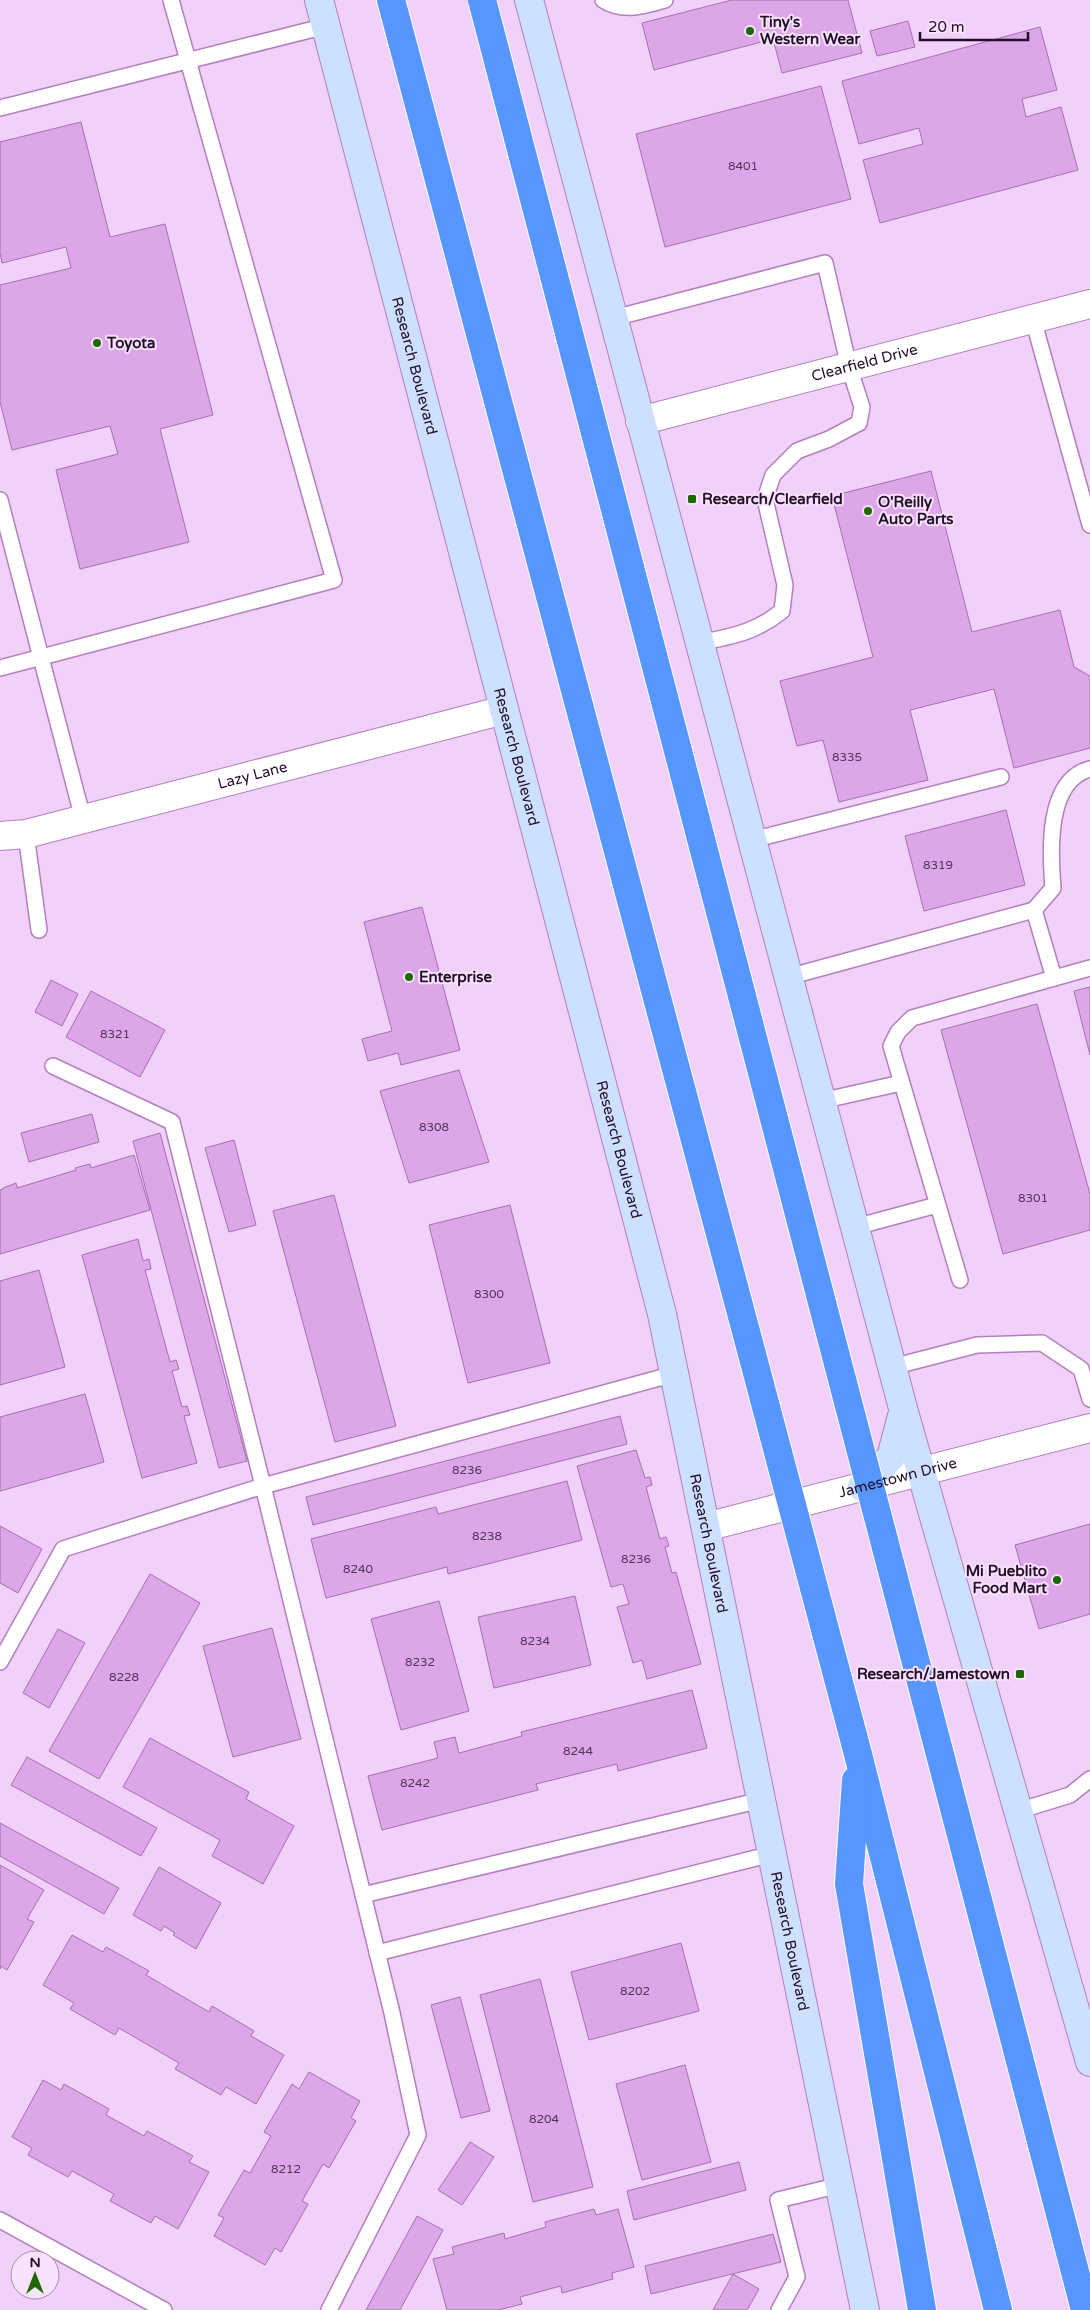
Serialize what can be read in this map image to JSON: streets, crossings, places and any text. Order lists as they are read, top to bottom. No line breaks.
{"streets":{"main road":["Research Boulevard"],"street":["Clearfield Drive","Lazy Lane","Jamestown Drive"]},"crossings":[["Research Boulevard","Lazy Lane"],["Research Boulevard","Jamestown Drive"]],"places":{"other":["Tiny's Western Wear","Toyota","O'Reilly Auto Parts","Enterprise","Mi Pueblito Food Mart"],"transit":["Research/Clearfield","Research/Jamestown"]},"house_numbers":["8401","8335","8319","8321","8308","8301","8300","8236","8238","8236","8240","8234","8232","8228","8244","8242","8202","8204","8212"],"scale_bar":"20 m","north":"top"}
